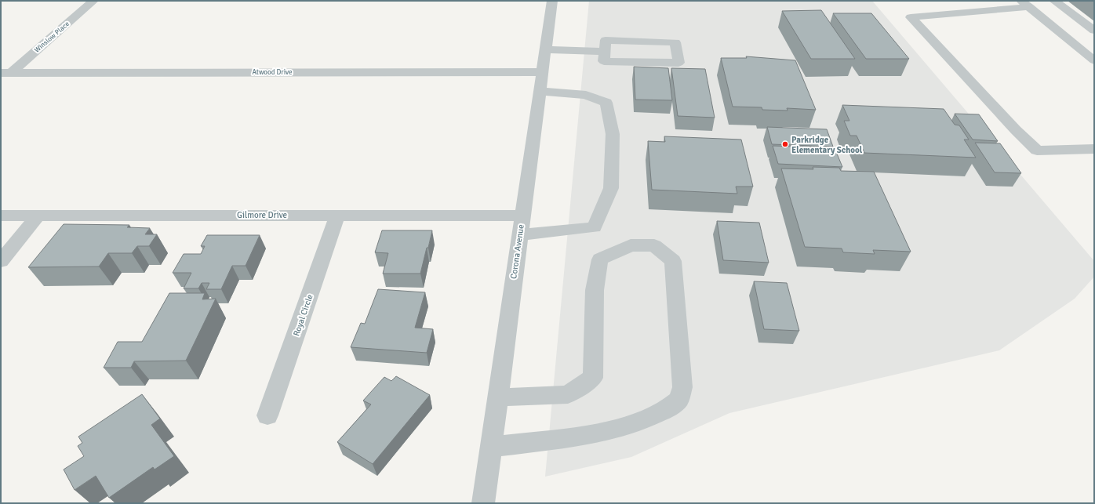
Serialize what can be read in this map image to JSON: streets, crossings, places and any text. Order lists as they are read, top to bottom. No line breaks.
{"streets":{"street":["Winslow Place","Atwood Drive","Gilmore Drive","Corona Avenue","Royal Circle"]},"crossings":[["Winslow Place","Atwood Drive"],["Atwood Drive","Corona Avenue"],["Gilmore Drive","Corona Avenue"],["Gilmore Drive","Royal Circle"]],"places":["Parkridge Elementary School"]}
